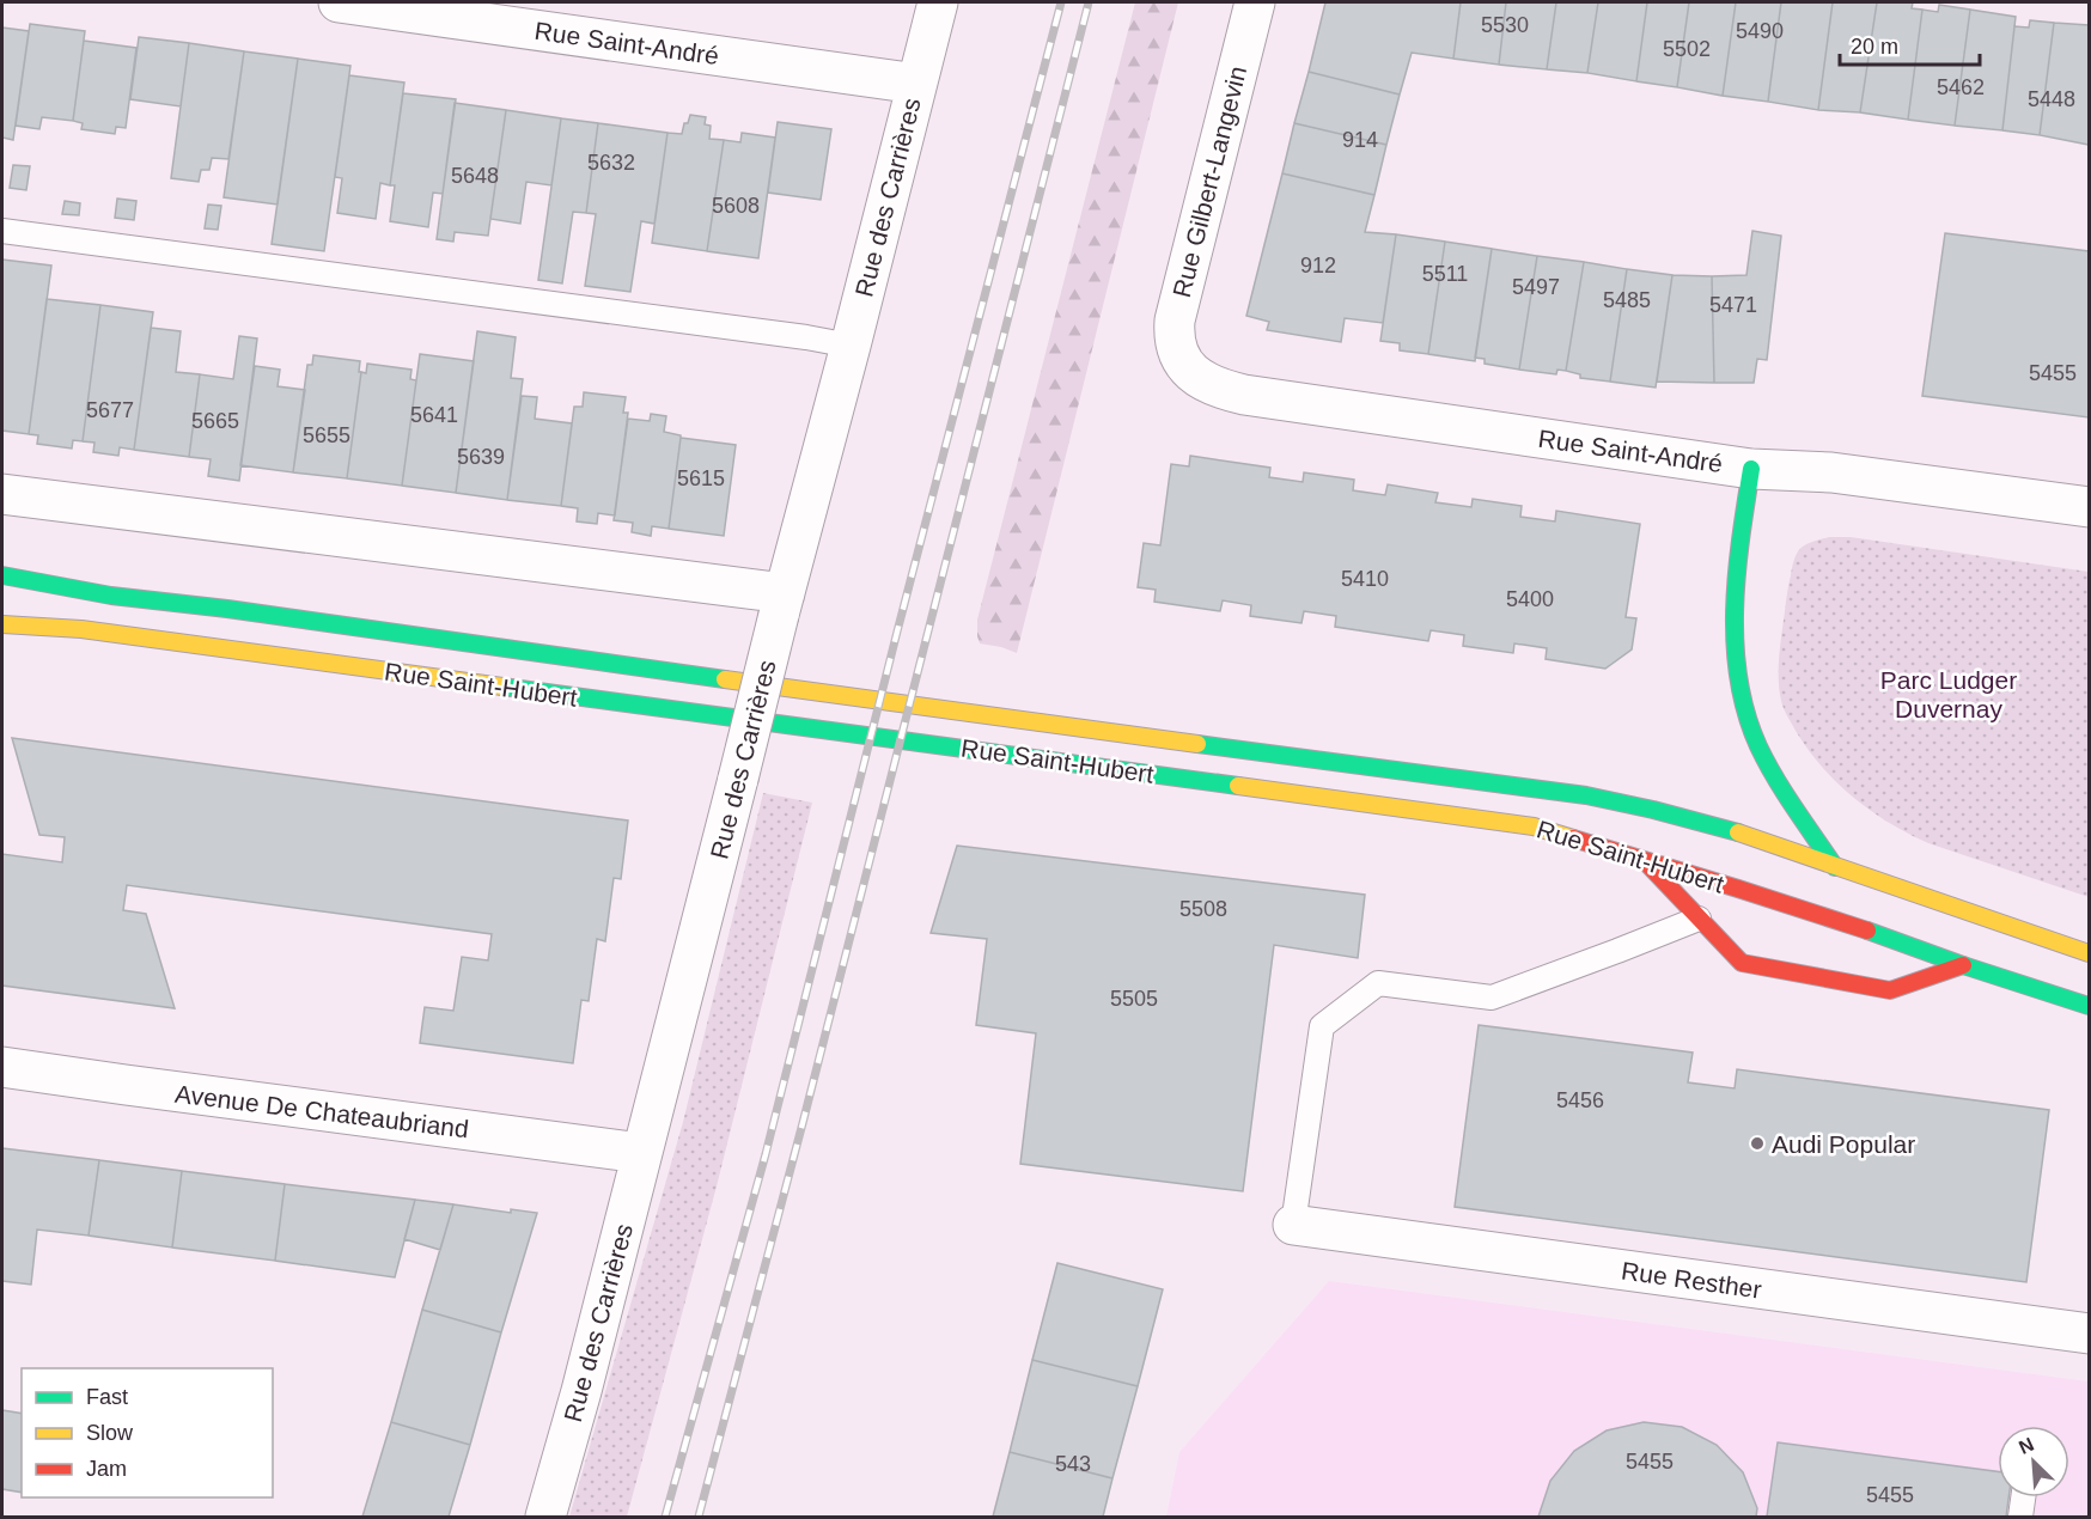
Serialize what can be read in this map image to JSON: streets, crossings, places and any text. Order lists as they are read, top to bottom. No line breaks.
{"streets":{"street":["Rue Saint-André","Rue Gilbert-Langevin","Rue des Carrières","Rue Saint-Hubert","Avenue De Chateaubriand","Rue Resther"]},"crossings":[["Rue Saint-André","Rue Gilbert-Langevin"],["Rue Saint-André","Rue des Carrières"],["Rue des Carrières","Avenue De Chateaubriand"]],"parks":["Parc Ludger Duvernay"],"places":["Audi Popular"],"house_numbers":["5530","5490","5502","5462","5448","914","5632","5648","5608","912","5511","5497","5485","5471","5455","5677","5641","5665","5655","5639","5615","5410","5400","5508","5505","5456","5455","543","5455"],"legend":["Fast","Slow","Jam"],"scale_bar":"20 m","north":"top left"}
